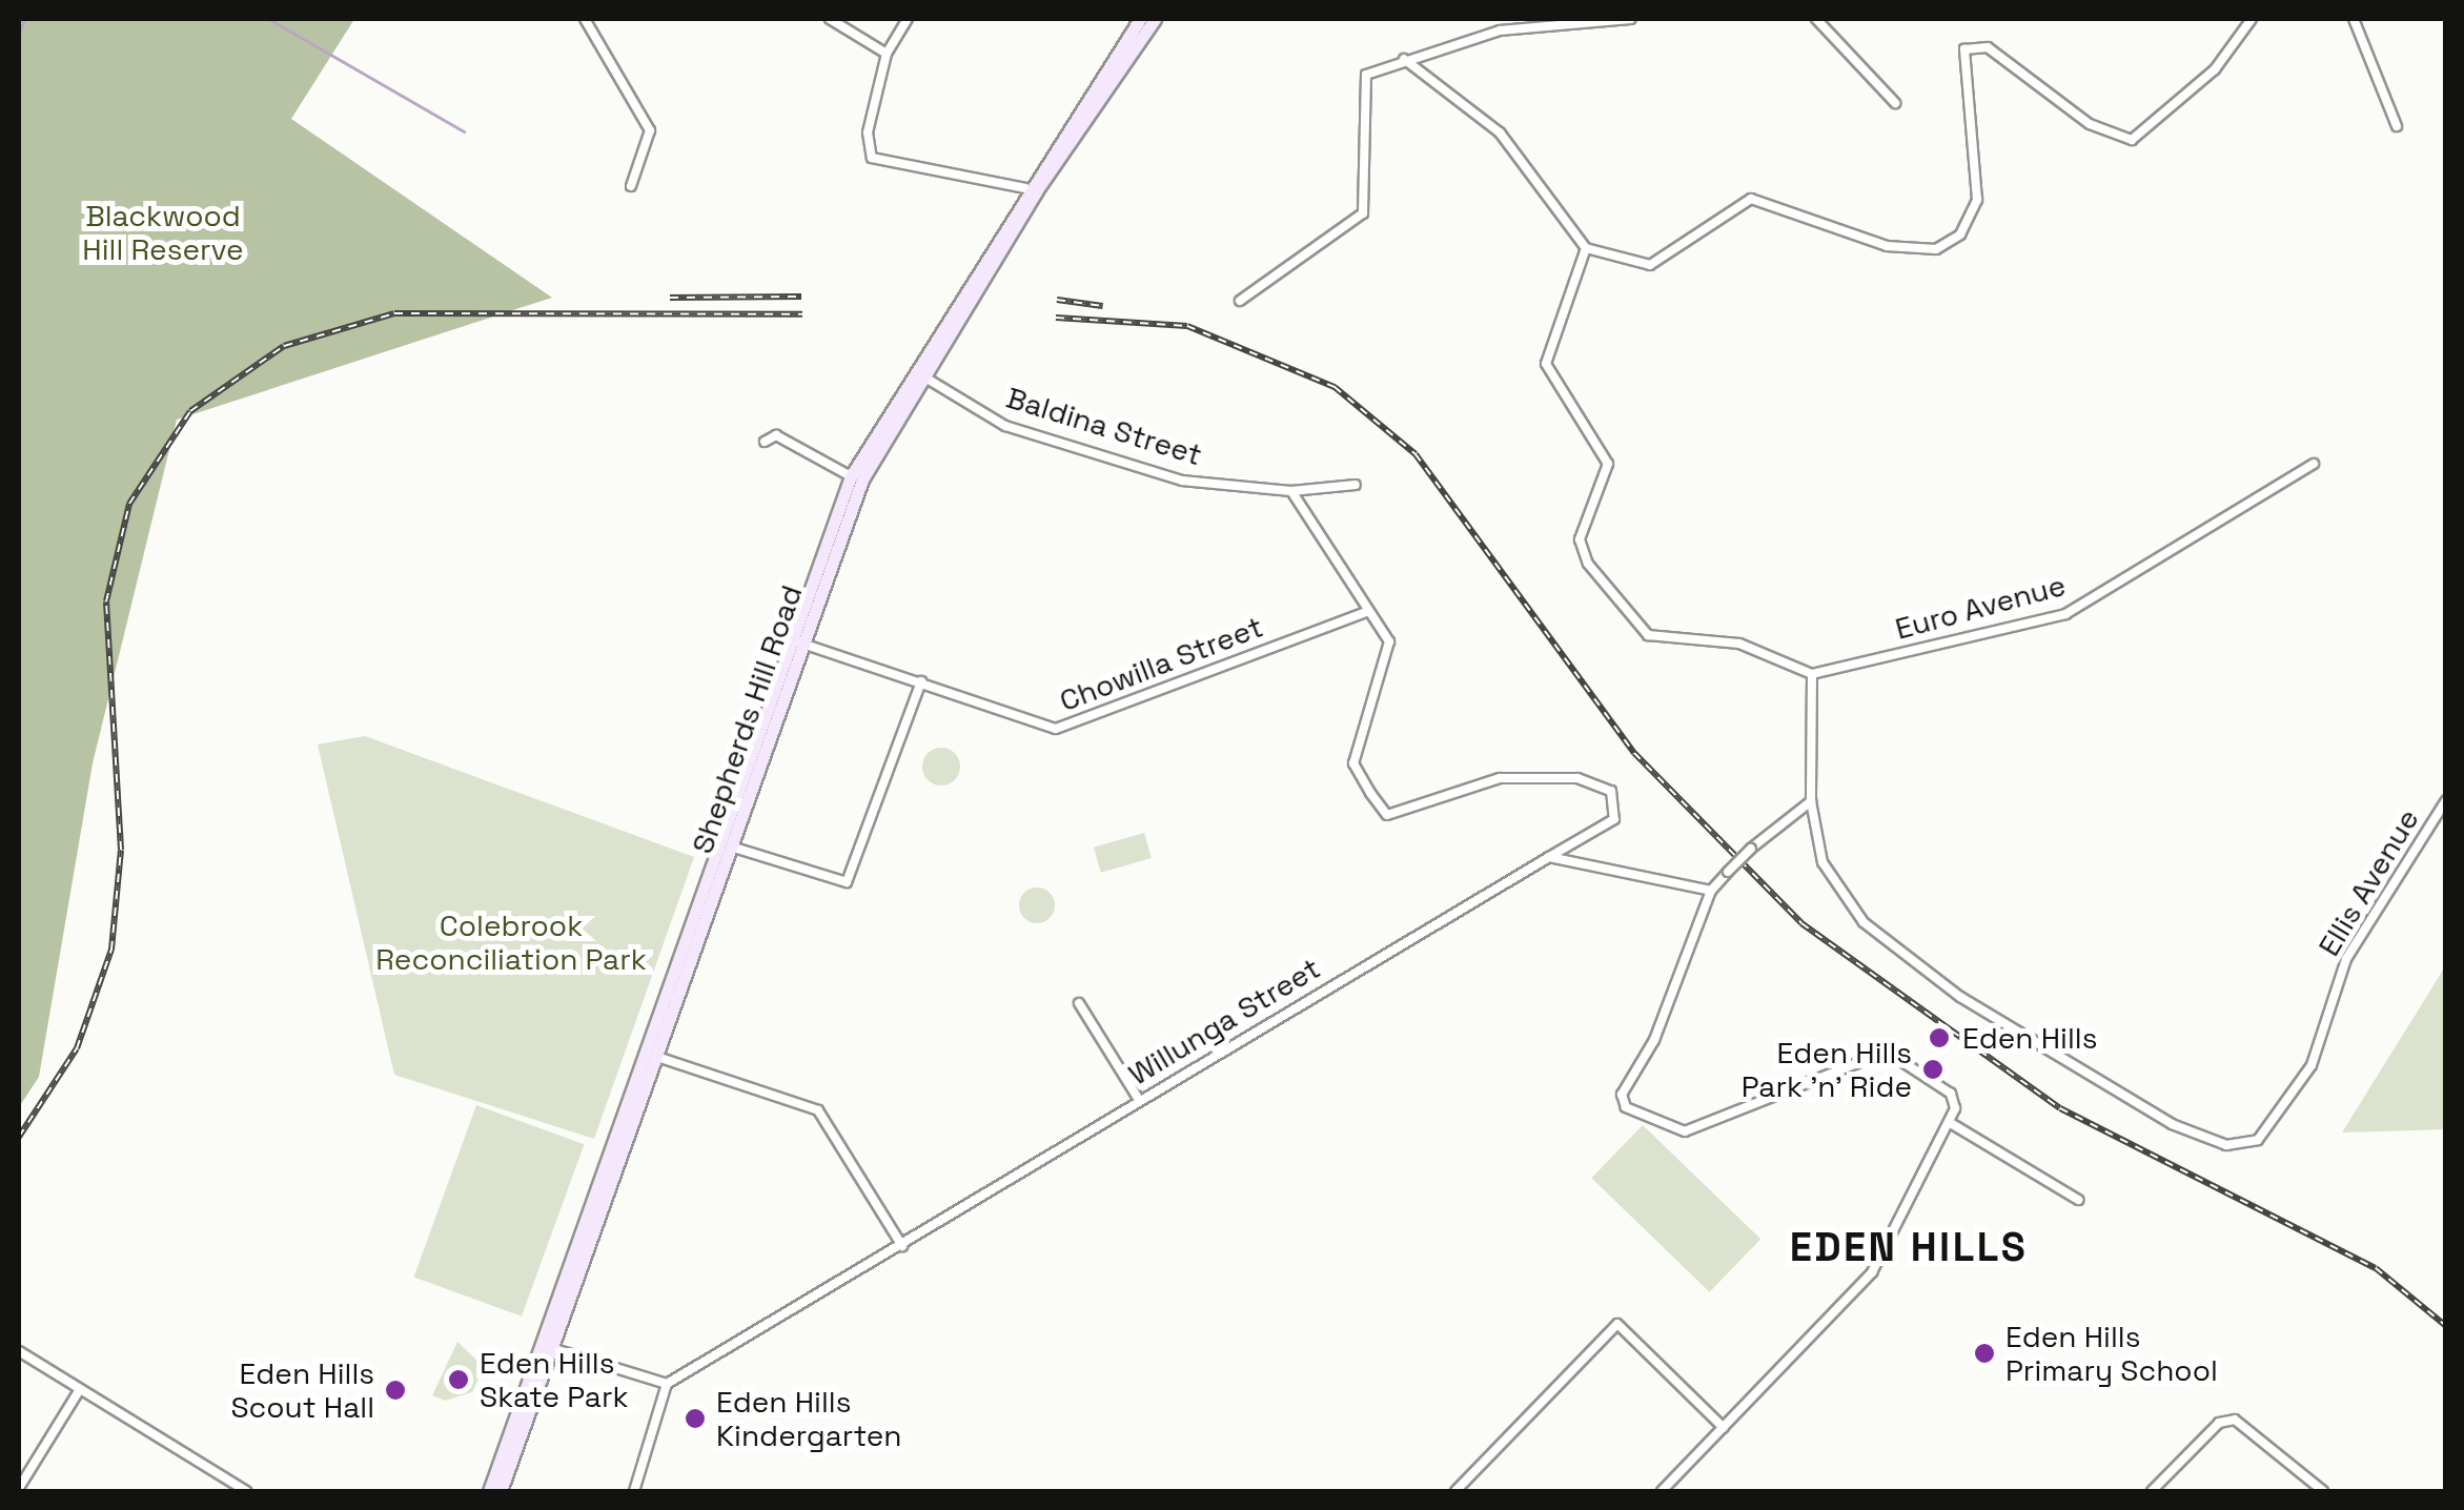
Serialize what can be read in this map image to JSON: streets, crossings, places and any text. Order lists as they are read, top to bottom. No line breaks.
{"streets":{"main road":["Shepherds Hill Road"],"street":["Baldina Street","Euro Avenue","Chowilla Street","Ellis Avenue","Willunga Street"]},"crossings":[["Baldina Street","Shepherds Hill Road"],["Chowilla Street","Shepherds Hill Road"],["Chowilla Street","Willunga Street"]],"districts":["EDEN HILLS"],"parks":["Blackwood Hill Reserve","Colebrook Reconciliation Park"],"places":["Eden Hills","Eden Hills Park 'n' Ride","Eden Hills Primary School","Eden Hills Skate Park","Eden Hills Scout Hall","Eden Hills Kindergarten"]}
